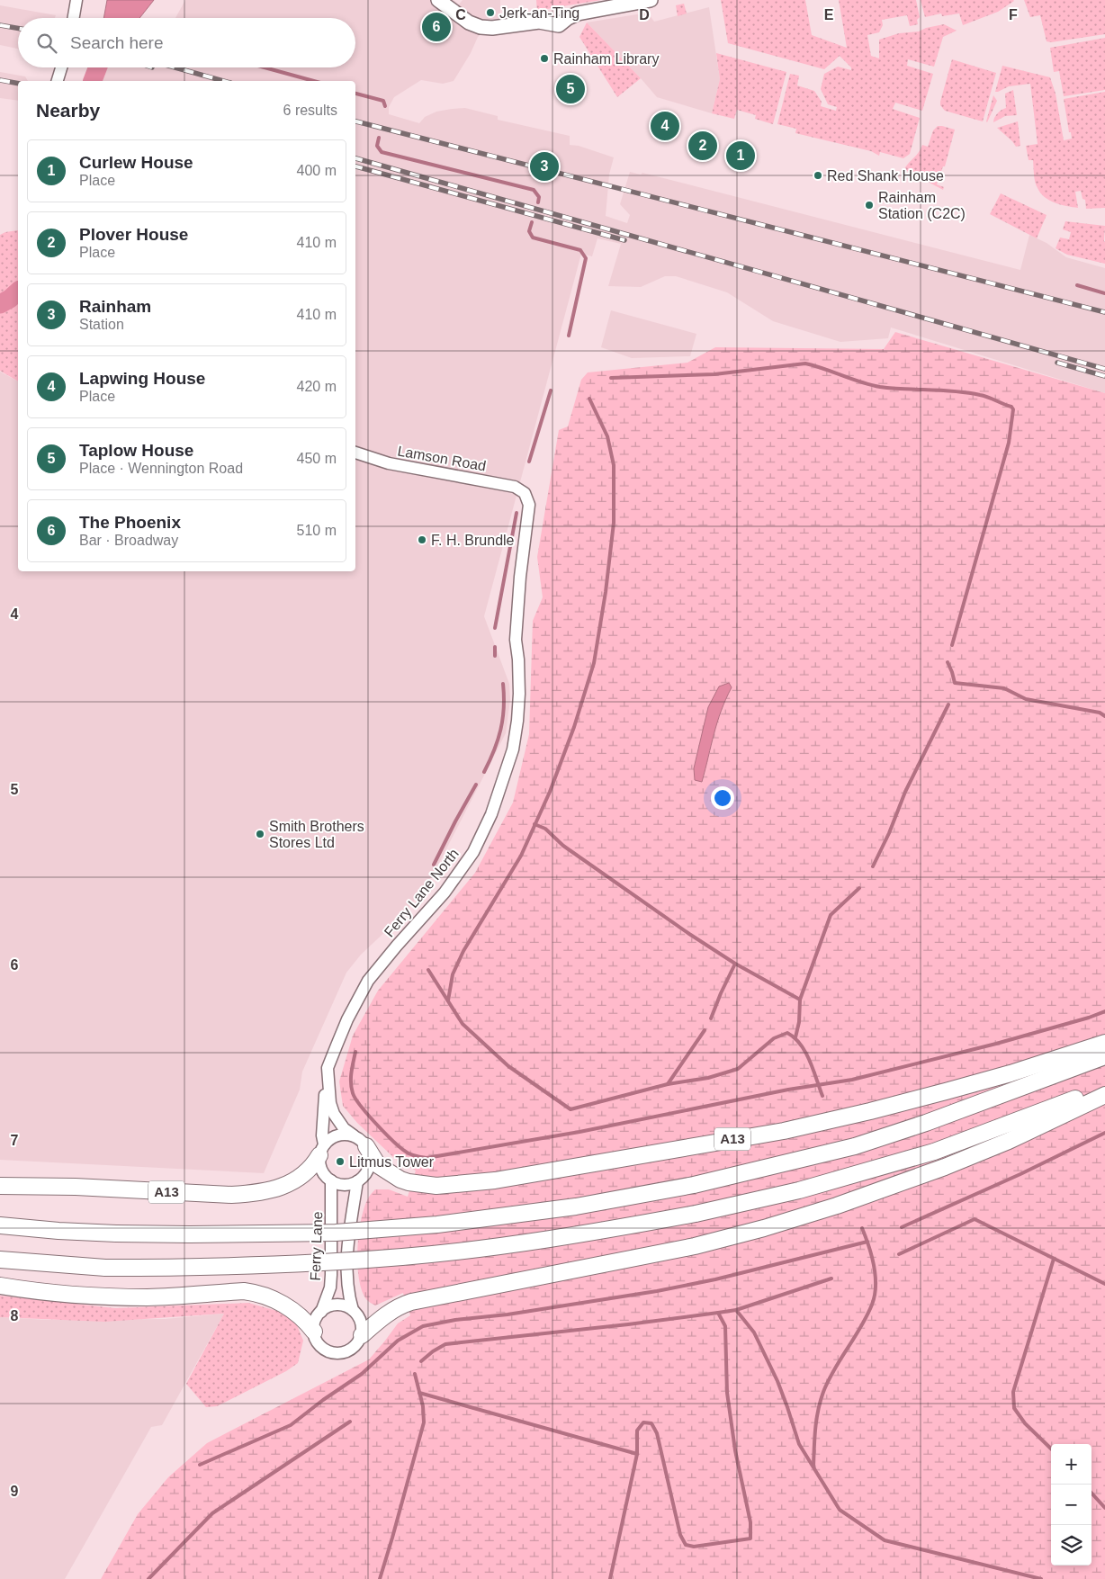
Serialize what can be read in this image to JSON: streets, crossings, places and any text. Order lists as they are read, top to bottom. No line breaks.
{"streets":{"highway":["A13"],"street":["Lamson Road","Ferry Lane North","Ferry Lane"]},"crossings":[["Lamson Road","Ferry Lane North"],["Ferry Lane North","A13"],["Ferry Lane North","Ferry Lane"],["A13","Ferry Lane"]],"places":["Jerk-an-Ting","Rainham Library","Red Shank House","Rainham Station (C2C)","F. H. Brundle","Smith Brothers Stores Ltd","Litmus Tower"],"page":{"pins":["6","5","4","2","1","3"],"search":"Search here","heading":["Nearby","6 results"],"list":[{"mark":"1","name":"Curlew House","note":"Place","value":"400 m"},{"mark":"2","name":"Plover House","note":"Place","value":"410 m"},{"mark":"3","name":"Rainham","note":"Station","value":"410 m"},{"mark":"4","name":"Lapwing House","note":"Place","value":"420 m"},{"mark":"5","name":"Taplow House","note":"Place · Wennington Road","value":"450 m"},{"mark":"6","name":"The Phoenix","note":"Bar · Broadway","value":"510 m"}],"map_buttons":["+","−"]},"grid":{"columns":["C","D","E","F"],"rows":["4","5","6","7","8","9"]}}
